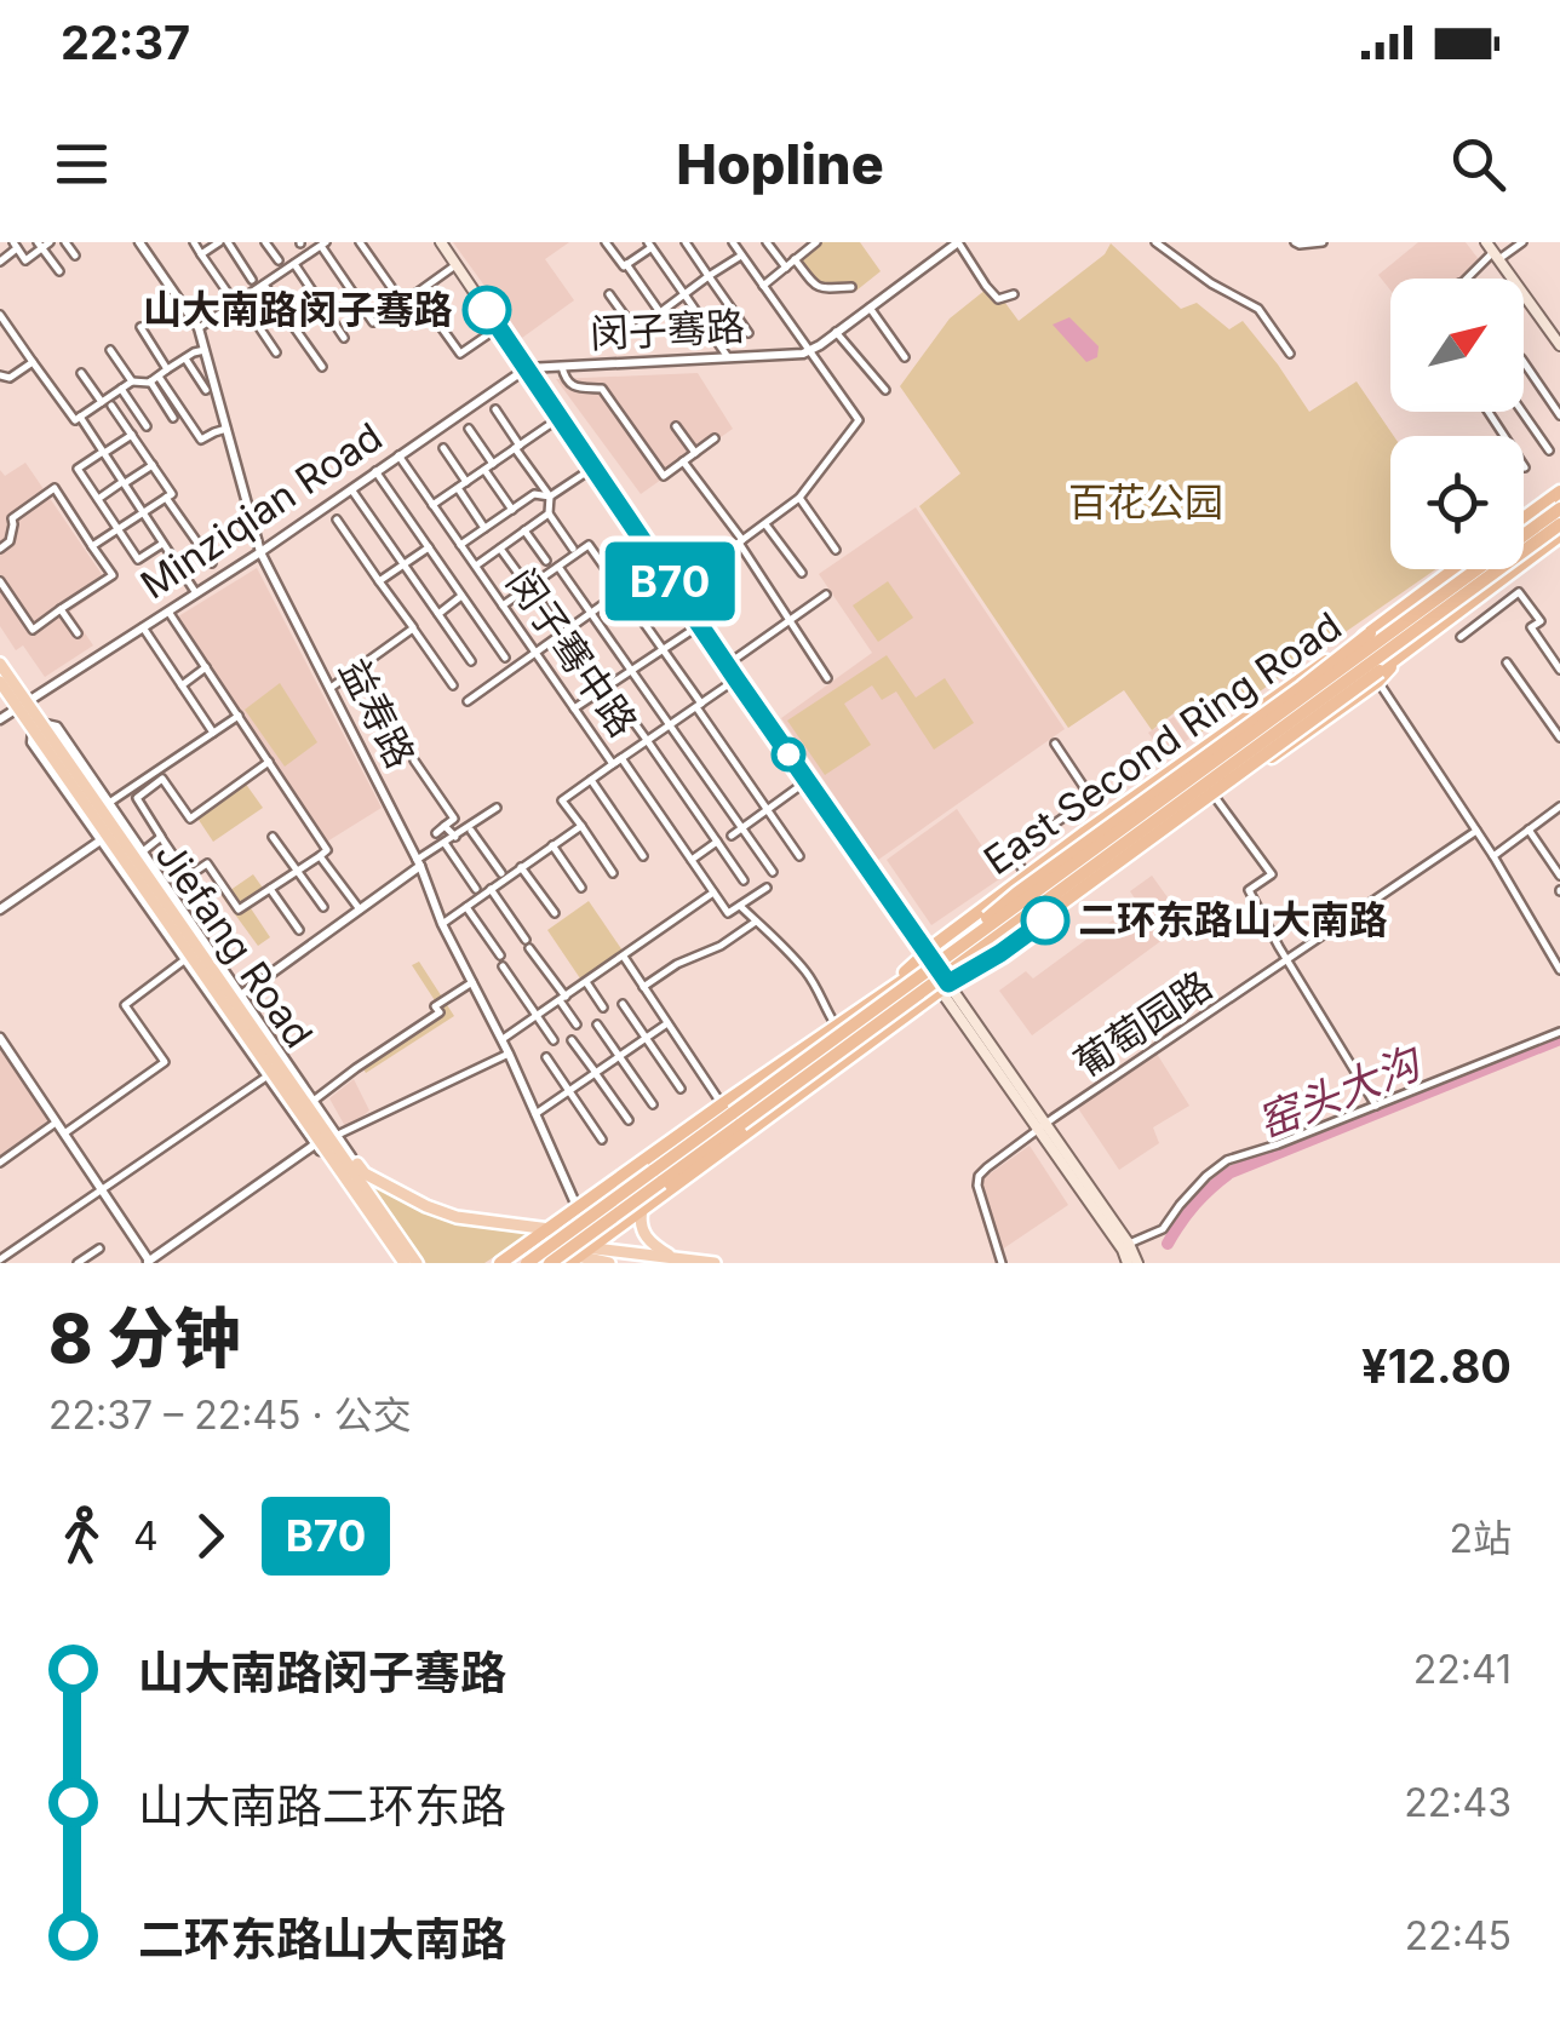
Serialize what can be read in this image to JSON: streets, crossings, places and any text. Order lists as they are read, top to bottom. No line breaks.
{"streets":{"highway":["East Second Ring Road"],"main road":["Jiefang Road"],"street":["闵子骞路","Minziqian Road","闵子骞中路","益寿路","葡萄园路"]},"crossings":[["闵子骞路","Minziqian Road"],["Minziqian Road","闵子骞中路"],["Minziqian Road","益寿路"],["Minziqian Road","Jiefang Road"],["益寿路","East Second Ring Road"]],"water":["窑头大沟"],"parks":["百花公园"],"places":["山大南路闵子骞路","二环东路山大南路"],"lines":["bus line B70"],"north":"top right","page":{"status":"22:37","header":"Hopline","on_map":"B70","heading":["8 分钟","22:37 – 22:45 · 公交","¥12.80"],"legs":["4","B70","2站"],"list":[{"name":"山大南路闵子骞路","value":"22:41"},{"name":"山大南路二环东路","value":"22:43"},{"name":"二环东路山大南路","value":"22:45"}]}}
